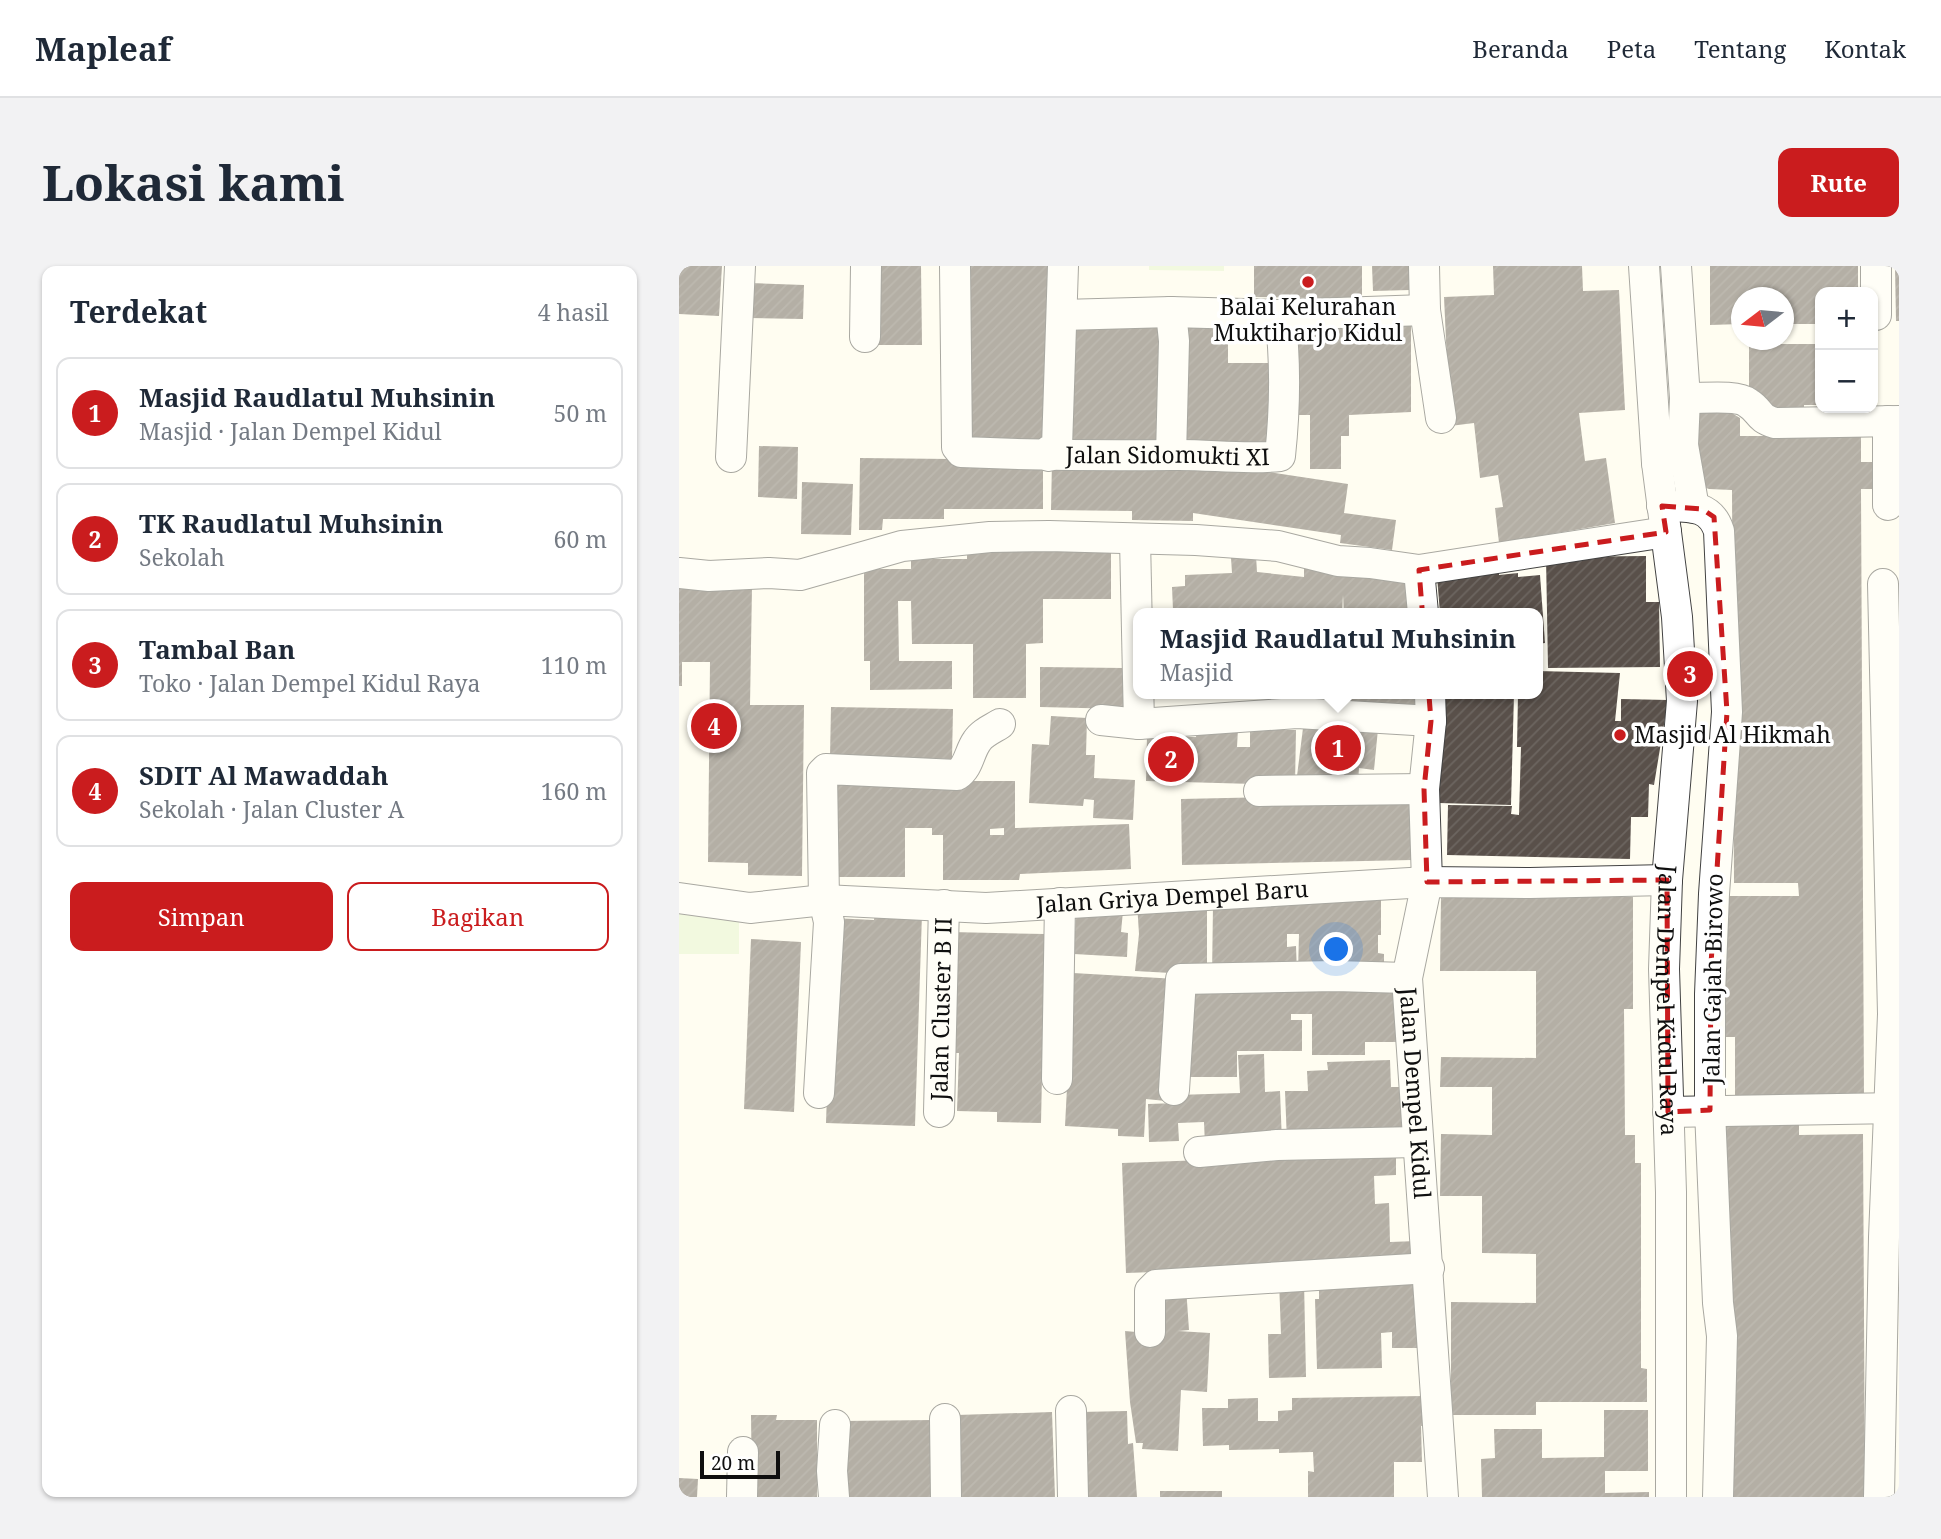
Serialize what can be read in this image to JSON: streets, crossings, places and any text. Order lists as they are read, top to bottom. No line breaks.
{"streets":{"street":["Jalan Sidomukti XI","Jalan Griya Dempel Baru","Jalan Gajah Birowo","Jalan Dempel Kidul Raya","Jalan Cluster B II","Jalan Dempel Kidul"]},"crossings":[["Jalan Griya Dempel Baru","Jalan Dempel Kidul Raya"],["Jalan Griya Dempel Baru","Jalan Cluster B II"],["Jalan Griya Dempel Baru","Jalan Dempel Kidul"]],"places":["Balai Kelurahan Muktiharjo Kidul","Masjid Al Hikmah"],"scale_bar":"20 m","north":"left","page":{"header":"Mapleaf","nav":["Beranda","Peta","Tentang","Kontak"],"buttons":["Rute",["Simpan","Bagikan"]],"title":"Lokasi kami","heading":["Terdekat","4 hasil"],"map_buttons":["+","−"],"list":[{"mark":"1","name":"Masjid Raudlatul Muhsinin","note":"Masjid · Jalan Dempel Kidul","value":"50 m"},{"mark":"2","name":"TK Raudlatul Muhsinin","note":"Sekolah","value":"60 m"},{"mark":"3","name":"Tambal Ban","note":"Toko · Jalan Dempel Kidul Raya","value":"110 m"},{"mark":"4","name":"SDIT Al Mawaddah","note":"Sekolah · Jalan Cluster A","value":"160 m"}],"popup":["Masjid Raudlatul Muhsinin","Masjid"],"pins":["3","4","1","2"],"scale":"20 m"}}
